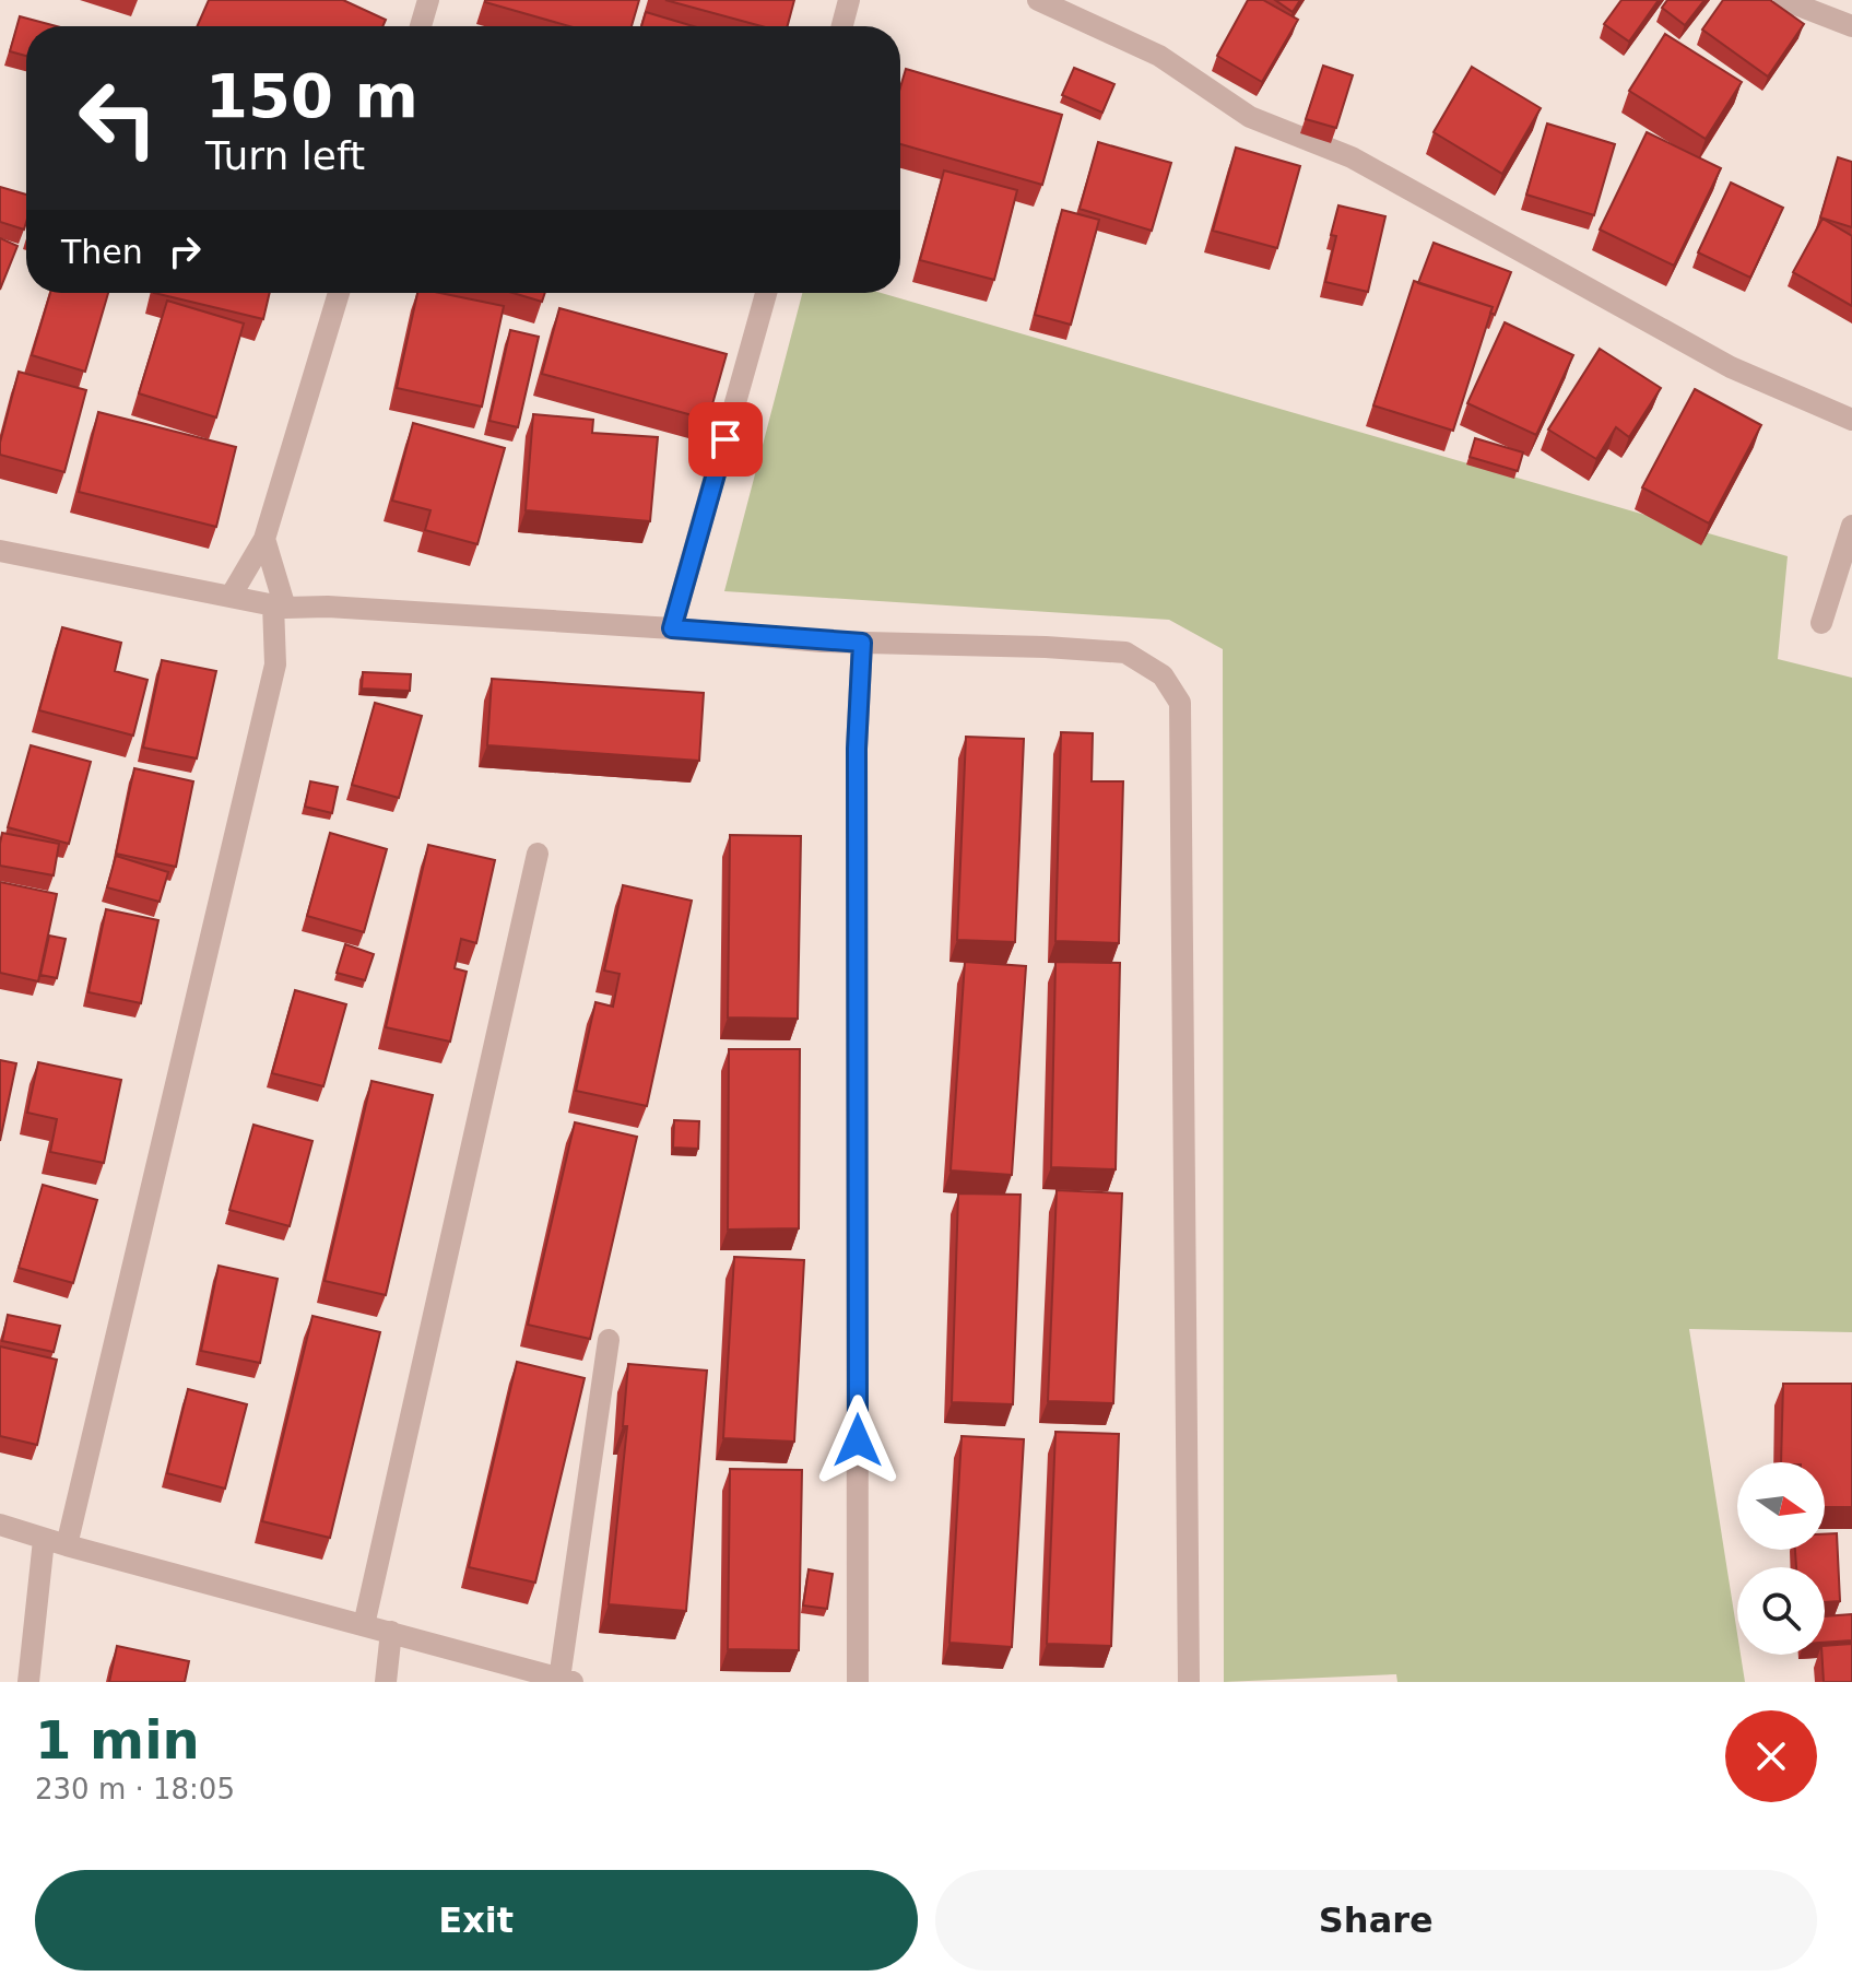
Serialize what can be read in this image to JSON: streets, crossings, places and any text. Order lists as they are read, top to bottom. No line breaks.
{"north":"right","page":{"turn":["150 m","Turn left"],"then":"Then","heading":["1 min","230 m · 18:05"],"buttons":["Exit","Share"]}}
